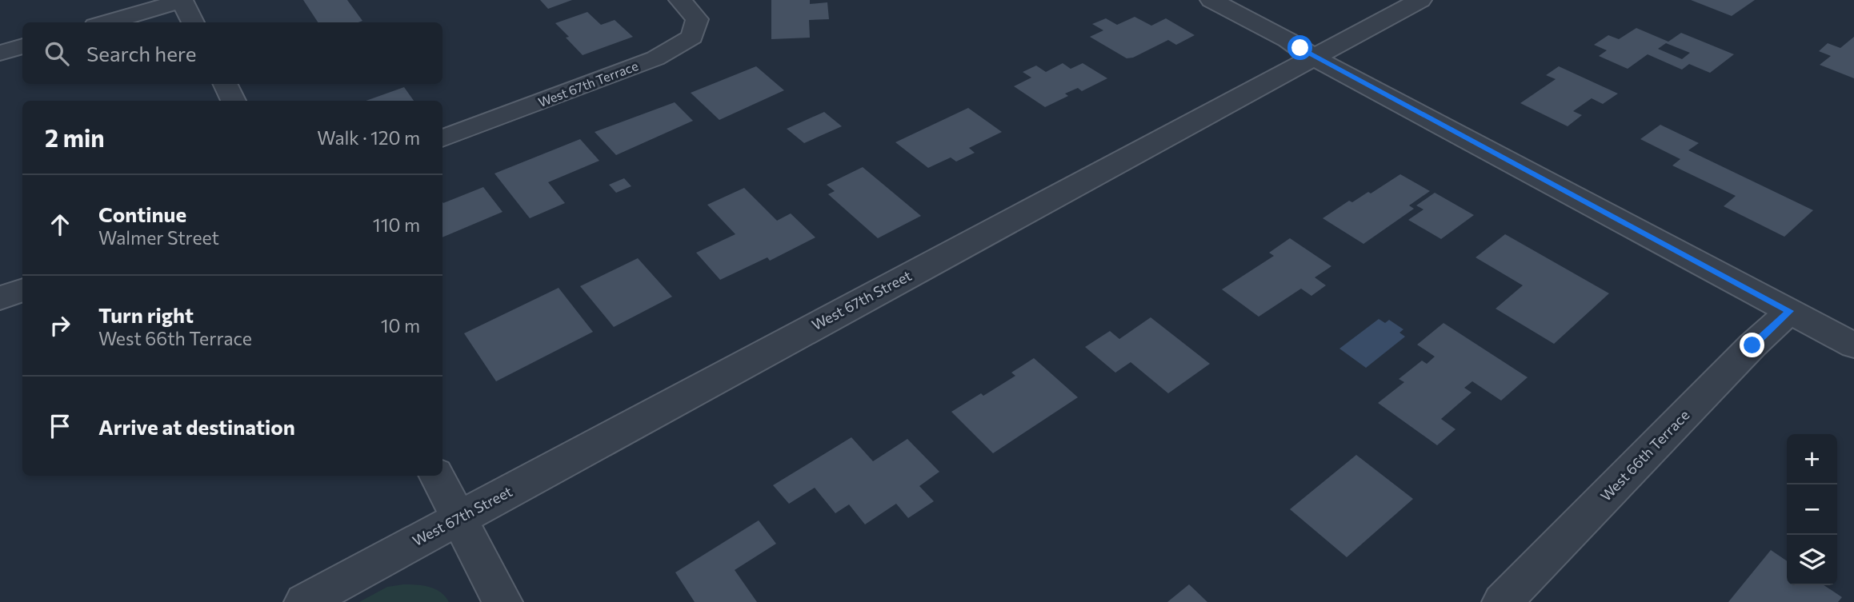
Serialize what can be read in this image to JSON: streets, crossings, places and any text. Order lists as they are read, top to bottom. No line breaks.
{"streets":{"street":["West 67th Terrace","West 67th Street","West 66th Terrace"]},"page":{"search":"Search here","heading":["2 min","Walk · 120 m"],"list":[["Continue","Walmer Street","110 m"],["Turn right","West 66th Terrace","10 m"],"Arrive at destination"],"map_buttons":["+","−"]}}
